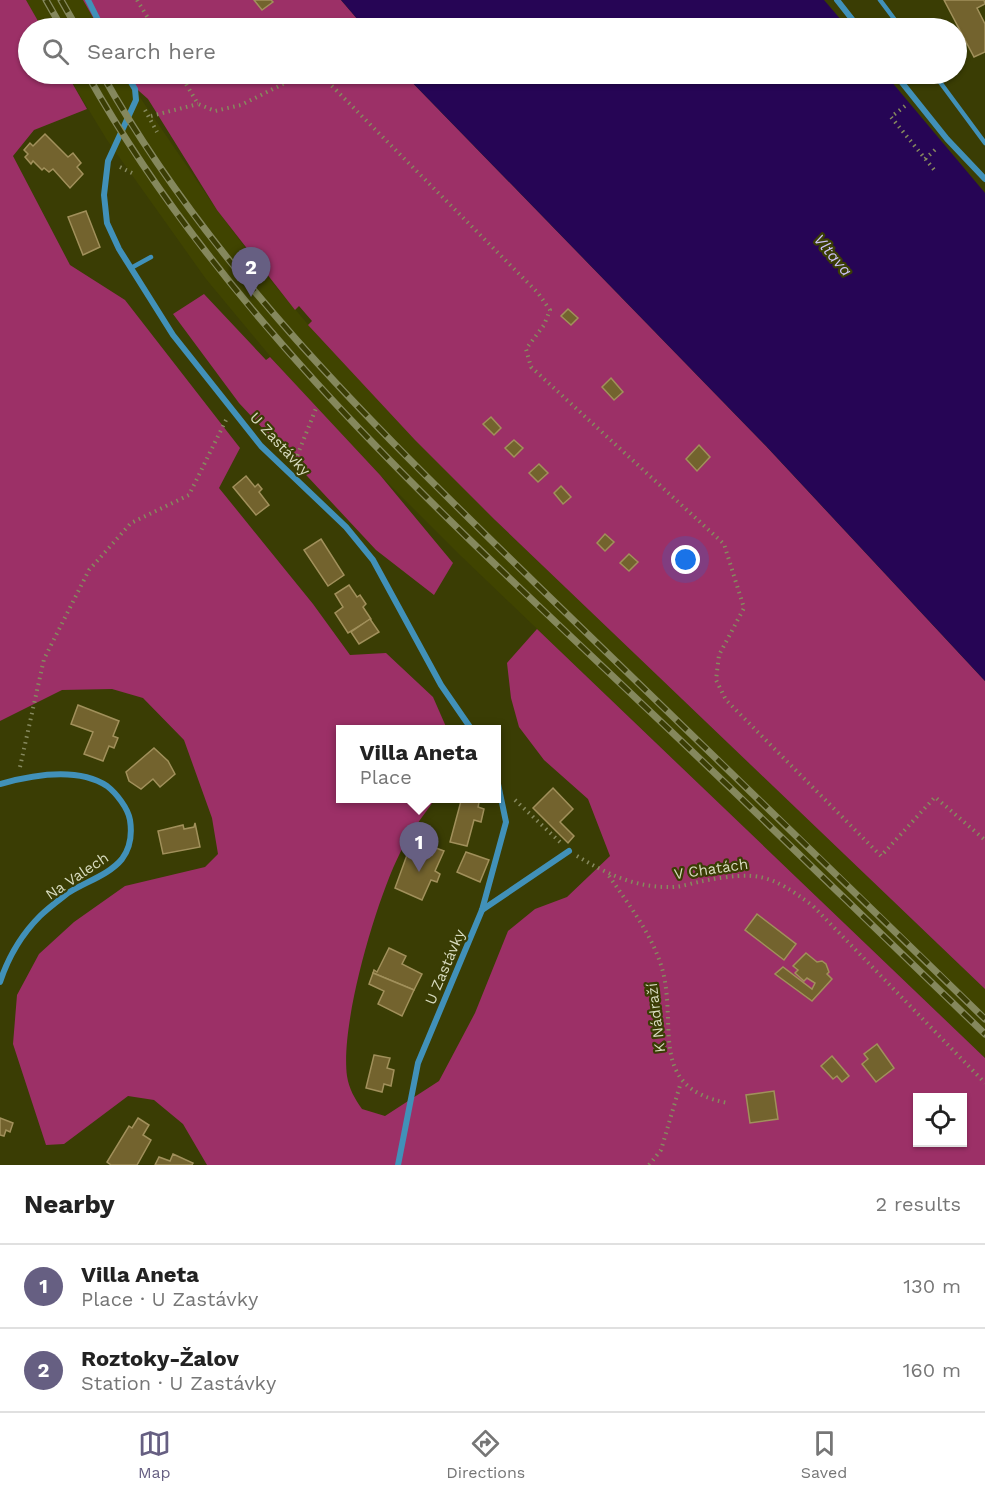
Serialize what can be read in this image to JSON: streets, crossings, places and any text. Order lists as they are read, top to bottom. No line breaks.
{"streets":{"street":["U Zastávky","Na Valech"],"path":["V Chatách","K Nádraží"]},"crossings":[["V Chatách","K Nádraží"]],"water":["Vltava"],"page":{"search":"Search here","pins":["2","1"],"popup":["Villa Aneta","Place"],"heading":["Nearby","2 results"],"list":[{"mark":"1","name":"Villa Aneta","note":"Place · U Zastávky","value":"130 m"},{"mark":"2","name":"Roztoky-Žalov","note":"Station · U Zastávky","value":"160 m"}],"nav":["Map","Directions","Saved"]}}
